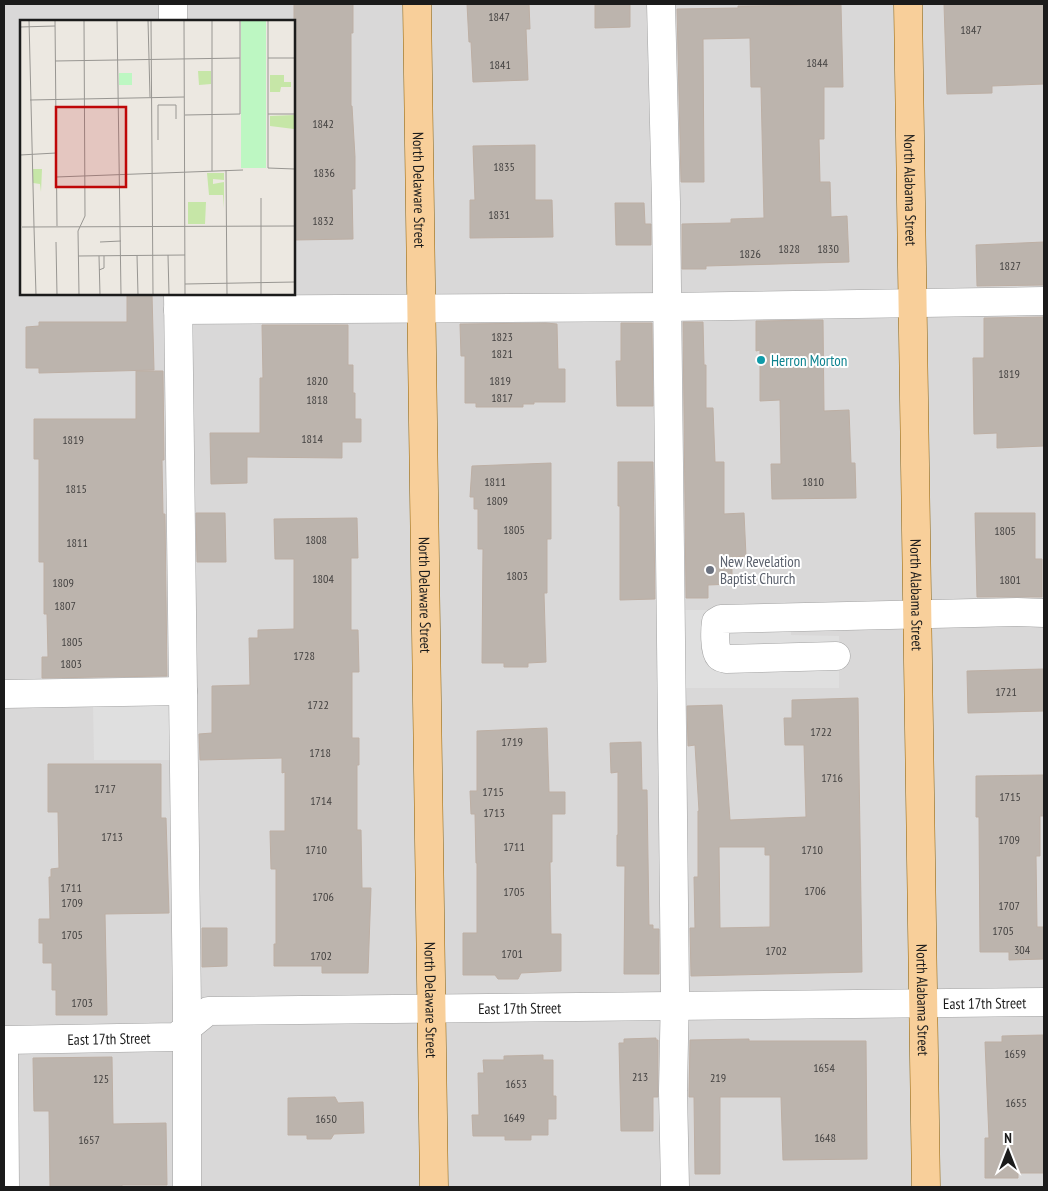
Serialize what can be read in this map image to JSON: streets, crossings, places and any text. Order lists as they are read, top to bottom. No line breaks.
{"streets":{"main road":["North Delaware Street","North Alabama Street"],"street":["East 17th Street"]},"crossings":[["North Delaware Street","East 17th Street"],["North Alabama Street","East 17th Street"]],"places":["Herron Morton","New Revelation Baptist Church"],"house_numbers":["1847","1847","1844","1841","1842","1835","1836","1831","1832","1828","1830","1826","1827","1823","1821","1819","1820","1819","1817","1818","1814","1819","1811","1810","1815","1809","1805","1805","1808","1811","1803","1804","1801","1809","1807","1805","1728","1803","1721","1722","1722","1719","1718","1716","1717","1715","1715","1714","1713","1713","1709","1711","1710","1710","1711","1706","1705","1706","1709","1707","1705","1705","304","1702","1701","1702","1703","1659","1654","213","219","125","1653","1655","1649","1650","1648","1657"],"north":"top"}
